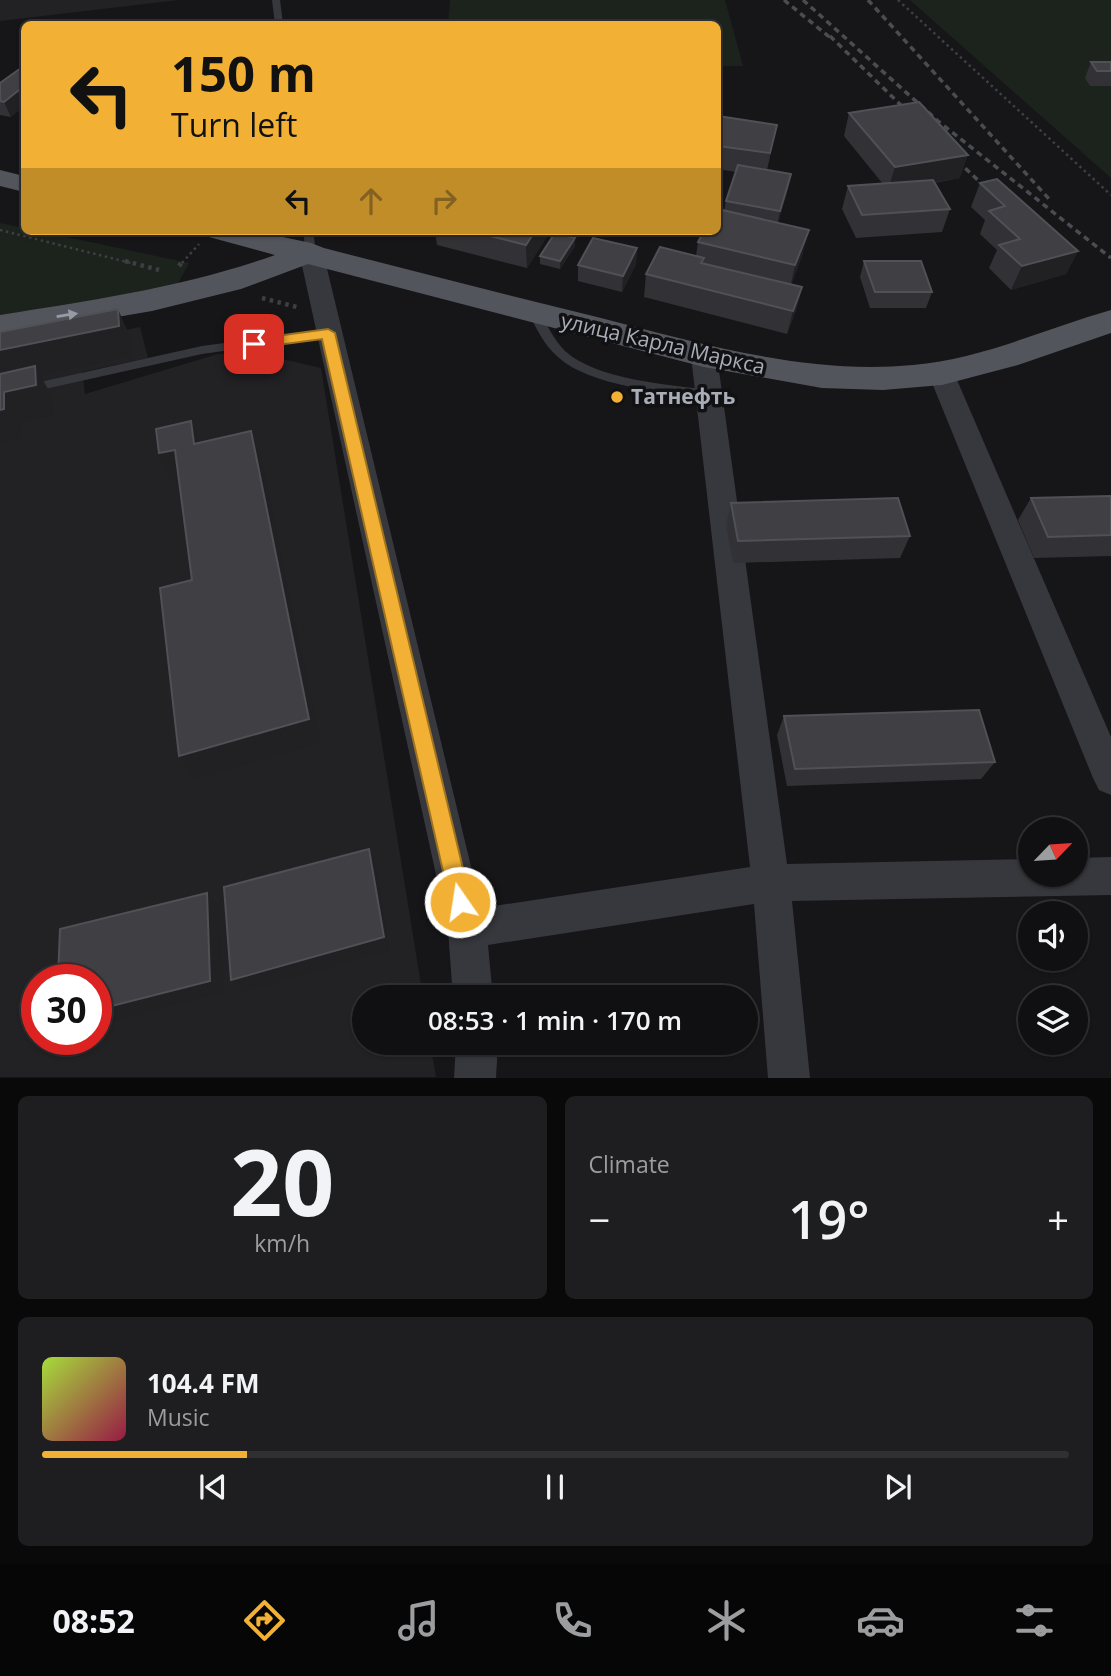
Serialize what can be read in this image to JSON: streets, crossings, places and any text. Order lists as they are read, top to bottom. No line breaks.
{"streets":{"main road":["улица Карла Маркса"]},"places":["Татнефть"],"north":"top right","page":{"turn":["150 m","Turn left"],"limit":"30","trip":"08:53 · 1 min · 170 m","tile":[["20","km/h"],"Climate"],"heat":["−","19°","+"],"song":["104.4 FM","Music"],"tabs":"08:52"}}
